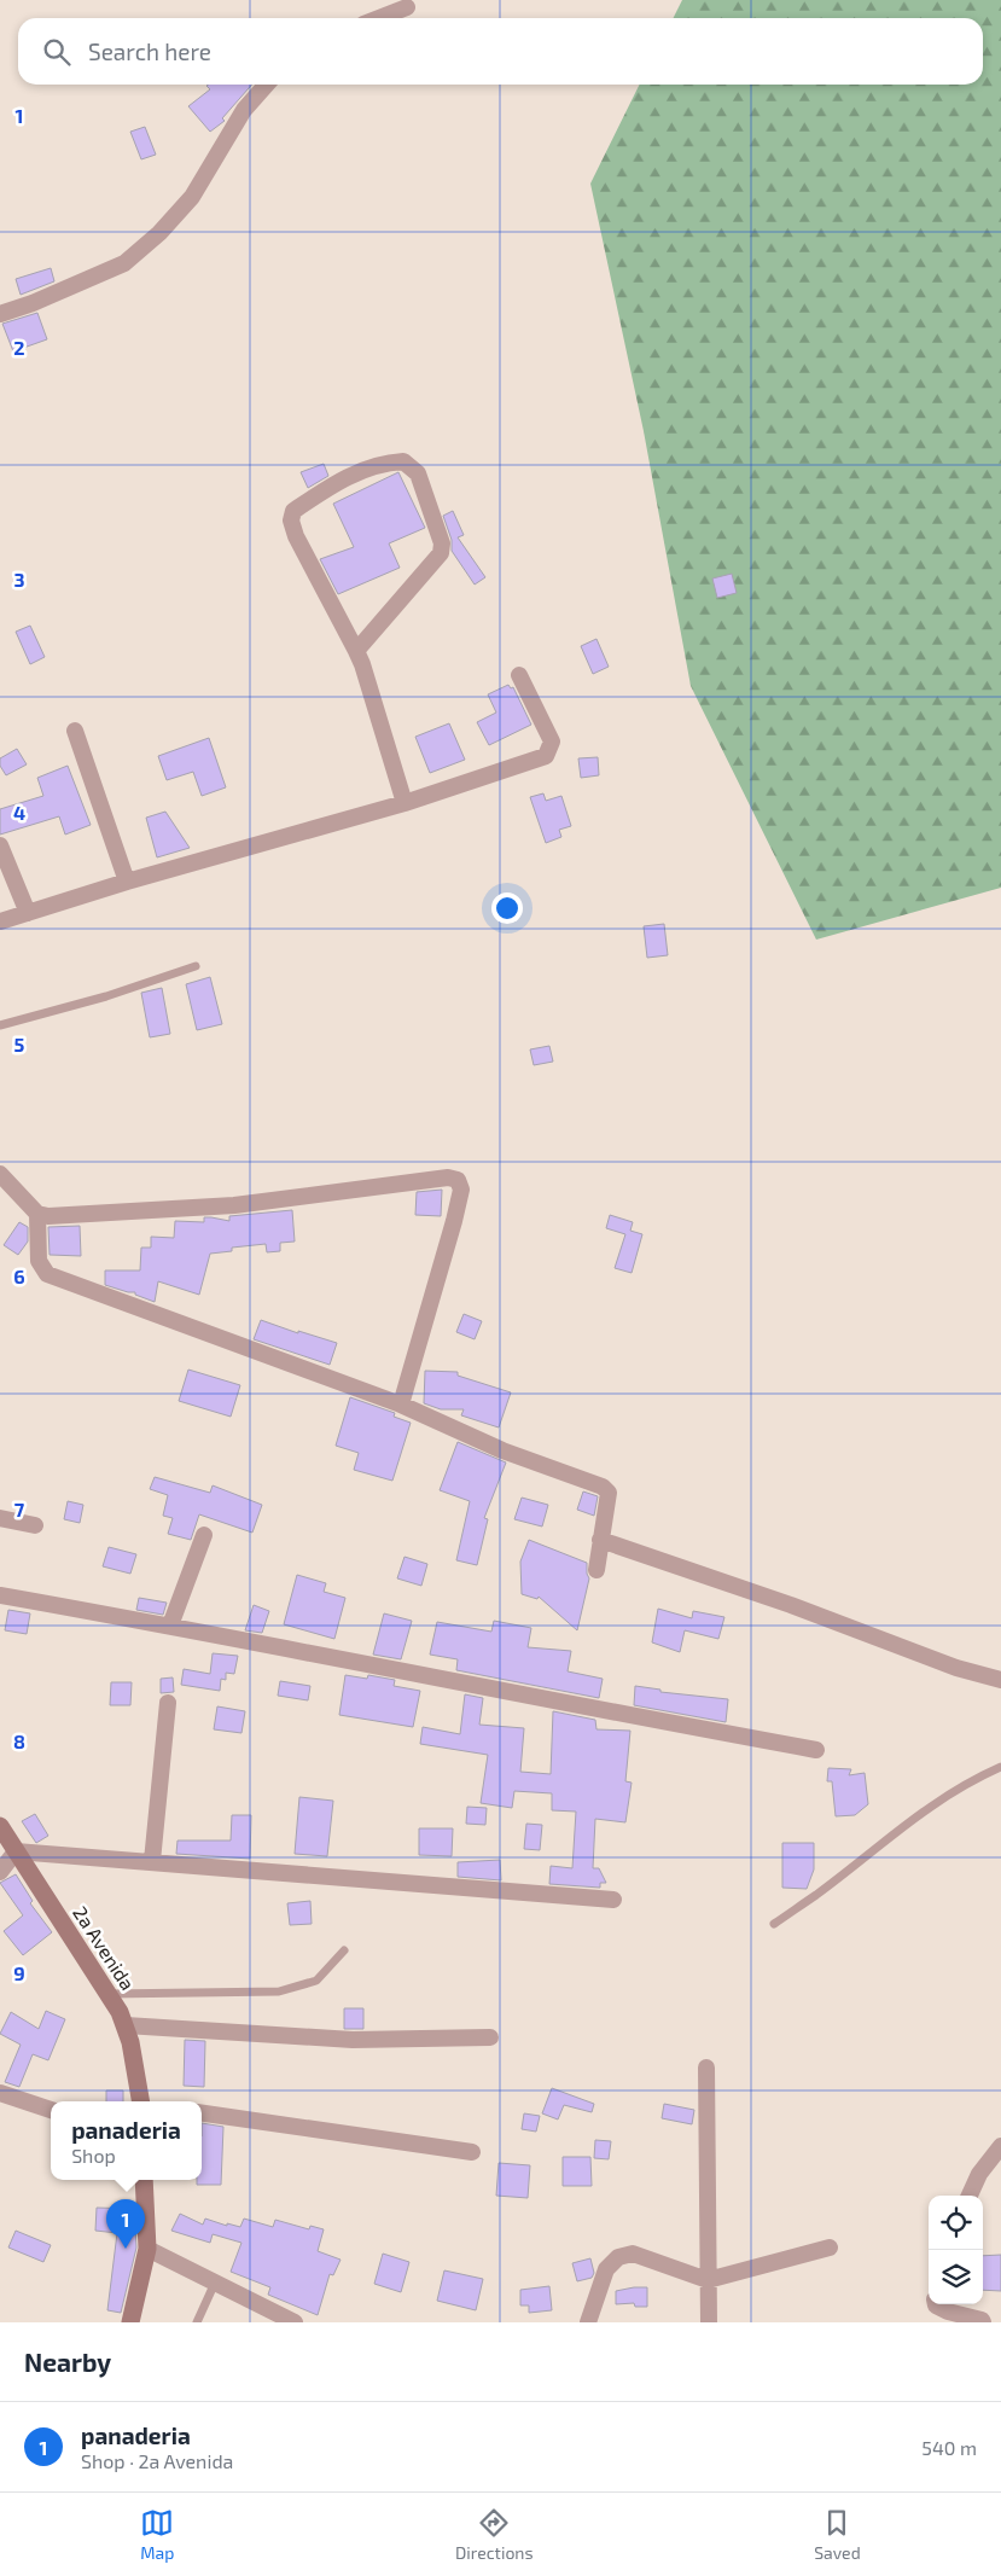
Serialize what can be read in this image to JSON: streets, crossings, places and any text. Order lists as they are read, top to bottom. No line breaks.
{"streets":{"street":["2a Avenida"]},"page":{"search":"Search here","popup":["panaderia","Shop"],"pins":"1","heading":"Nearby","list":[{"mark":"1","name":"panaderia","note":"Shop · 2a Avenida","value":"540 m"}],"nav":["Map","Directions","Saved"]},"grid":{"rows":["1","2","3","4","5","6","7","8","9"]}}
